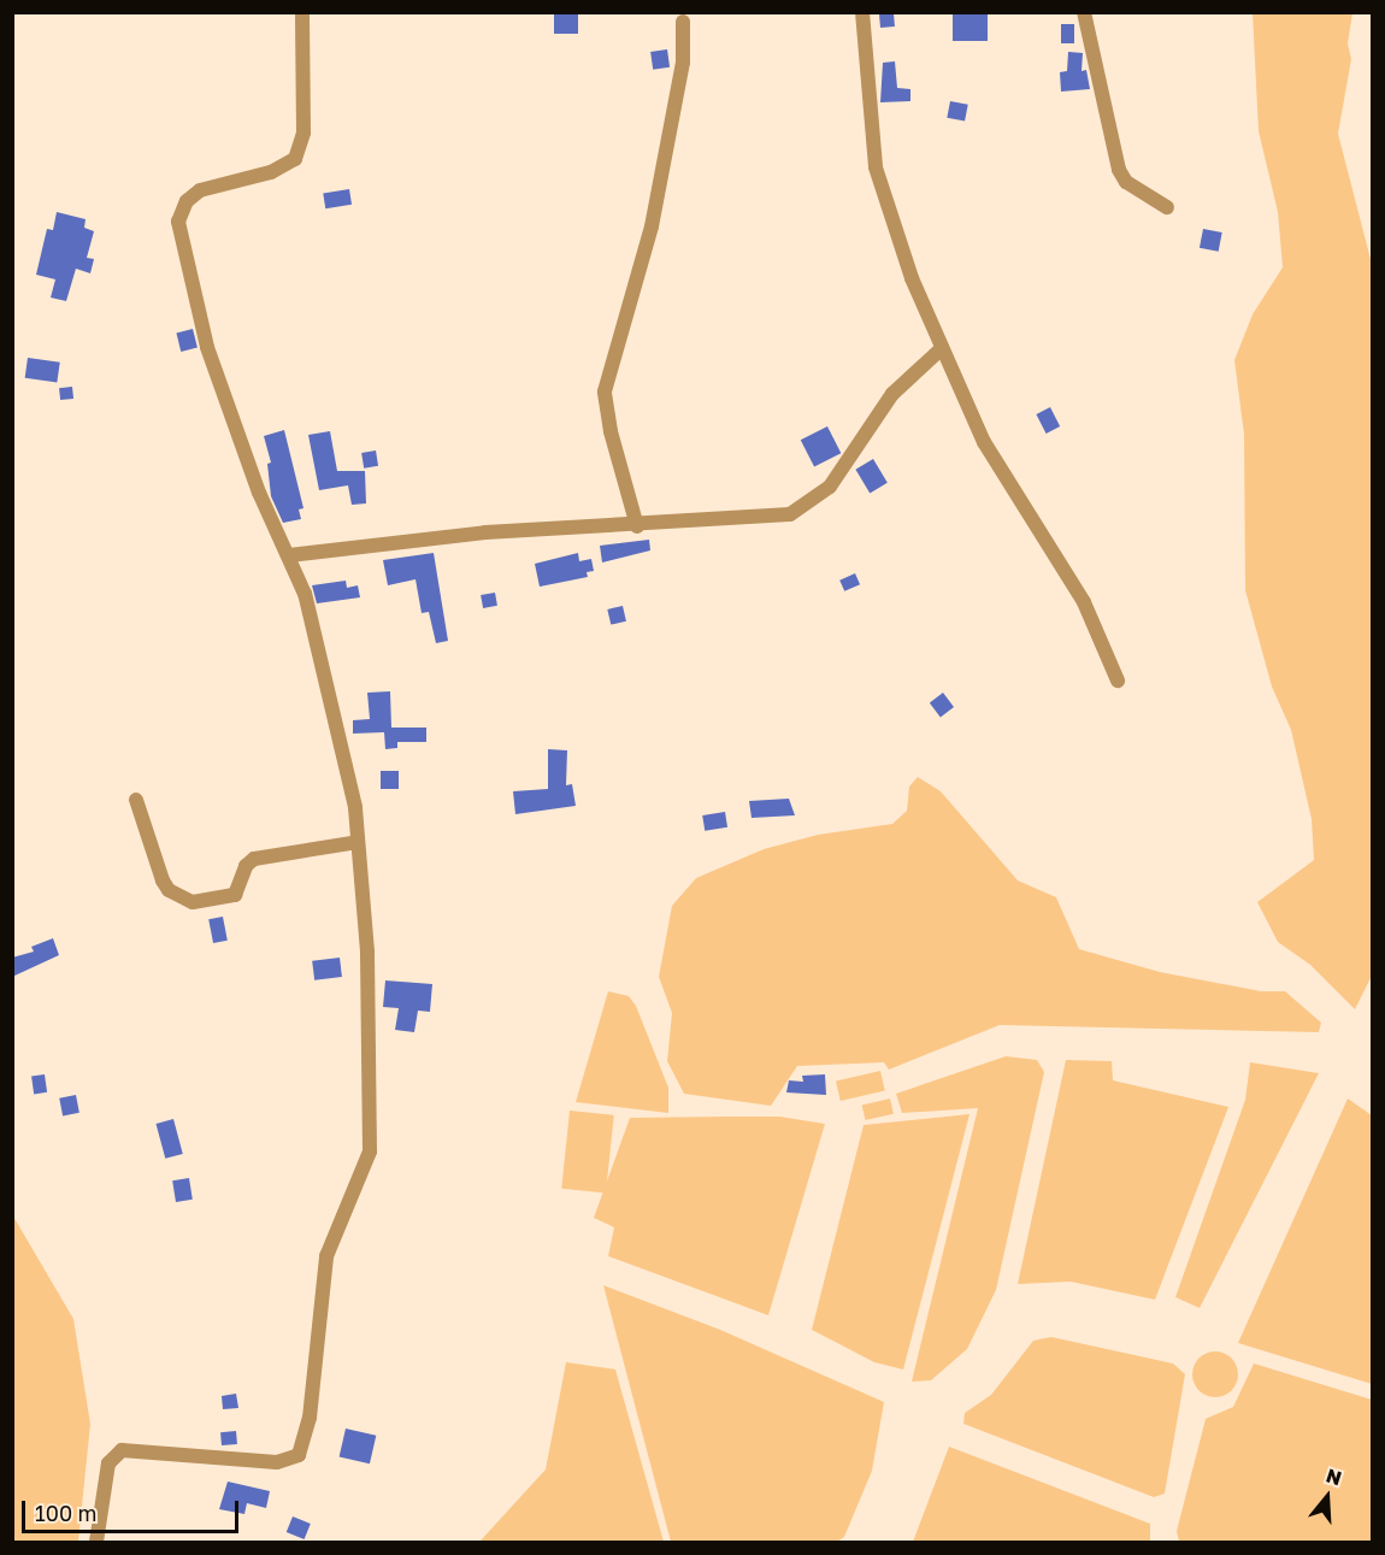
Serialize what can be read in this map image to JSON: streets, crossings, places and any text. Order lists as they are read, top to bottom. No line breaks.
{"scale_bar":"100 m","north":"top"}
